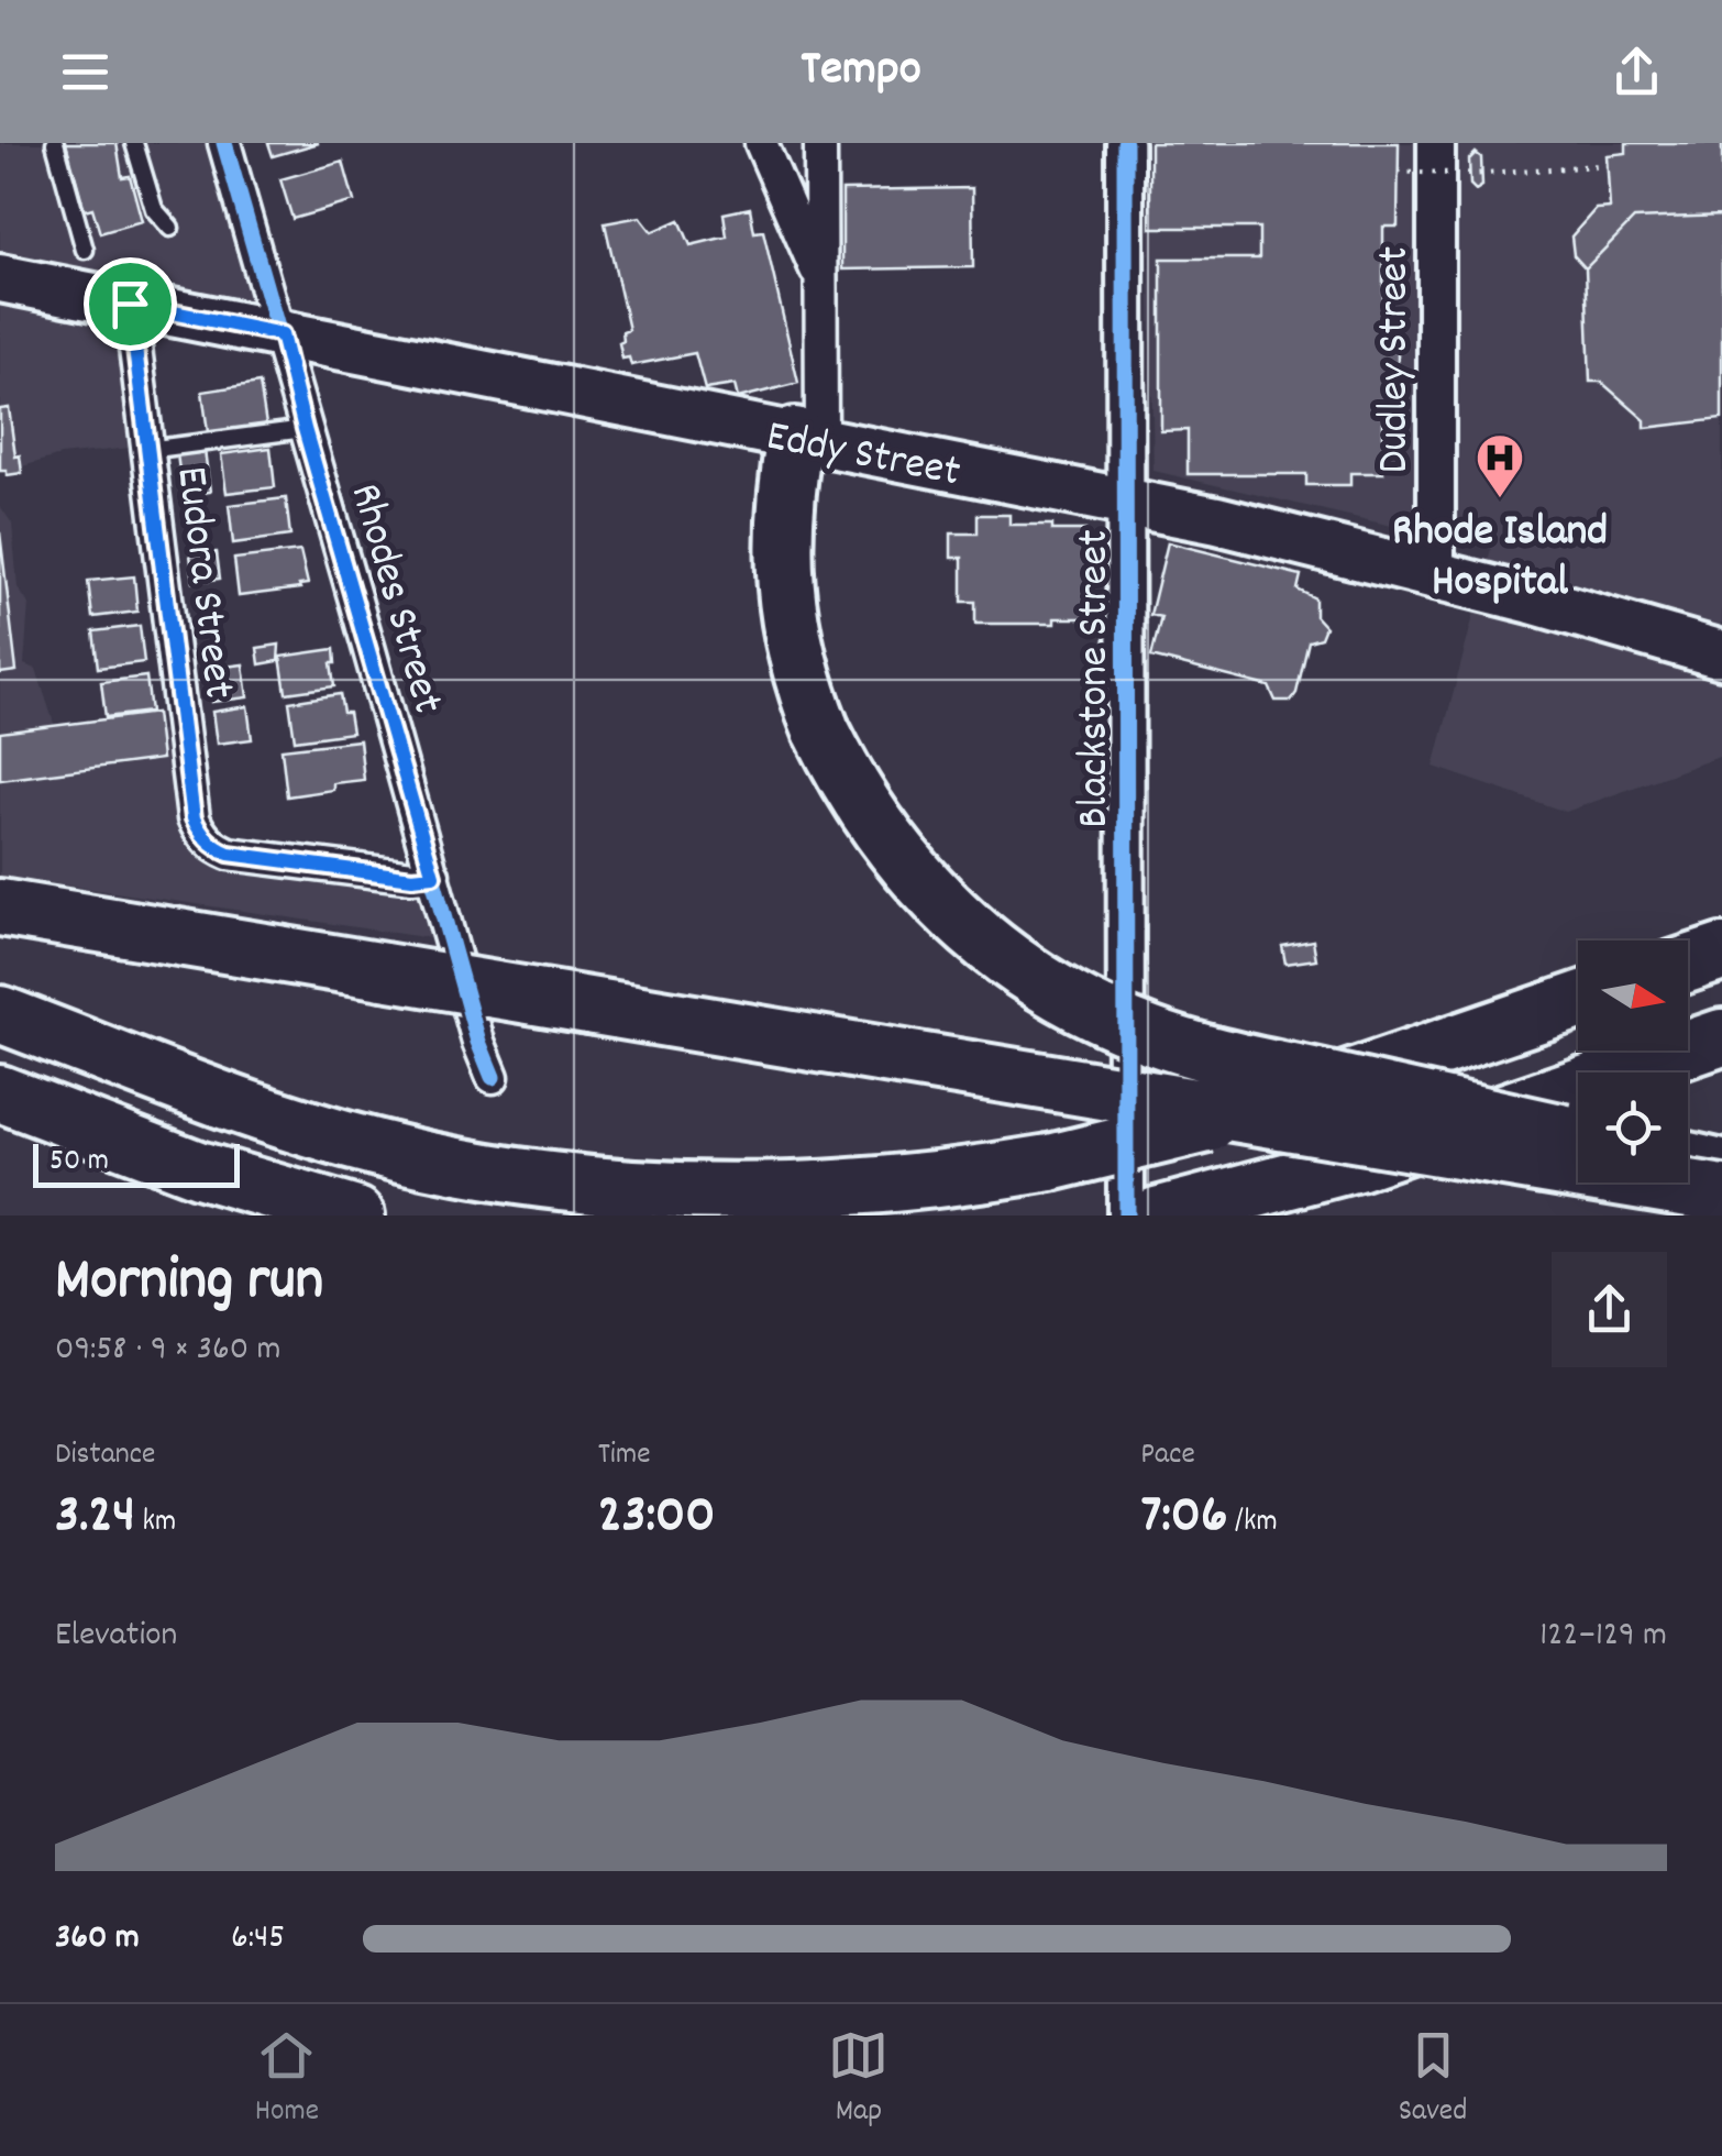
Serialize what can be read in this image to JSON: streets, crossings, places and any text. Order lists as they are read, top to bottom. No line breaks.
{"streets":{"main road":["Eddy Street"],"street":["Dudley Street","Eudora Street","Rhodes Street","Blackstone Street"]},"crossings":[["Dudley Street","Eddy Street"],["Eddy Street","Eudora Street"],["Eddy Street","Rhodes Street"],["Eddy Street","Blackstone Street"],["Eudora Street","Rhodes Street"]],"places":{"hospital":["Rhode Island Hospital"]},"scale_bar":"50 m","north":"right","page":{"header":"Tempo","scale":"50 m","heading":["Morning run","09:58 · 9 × 360 m"],"stats":[["Distance","3.24 km"],["Time","23:00"],["Pace","7:06 /km"]],"chart":["Elevation","122–129 m"],"list":[{"name":"360 m","note":"6:45"}],"tabs":["Home","Map","Saved"]}}
